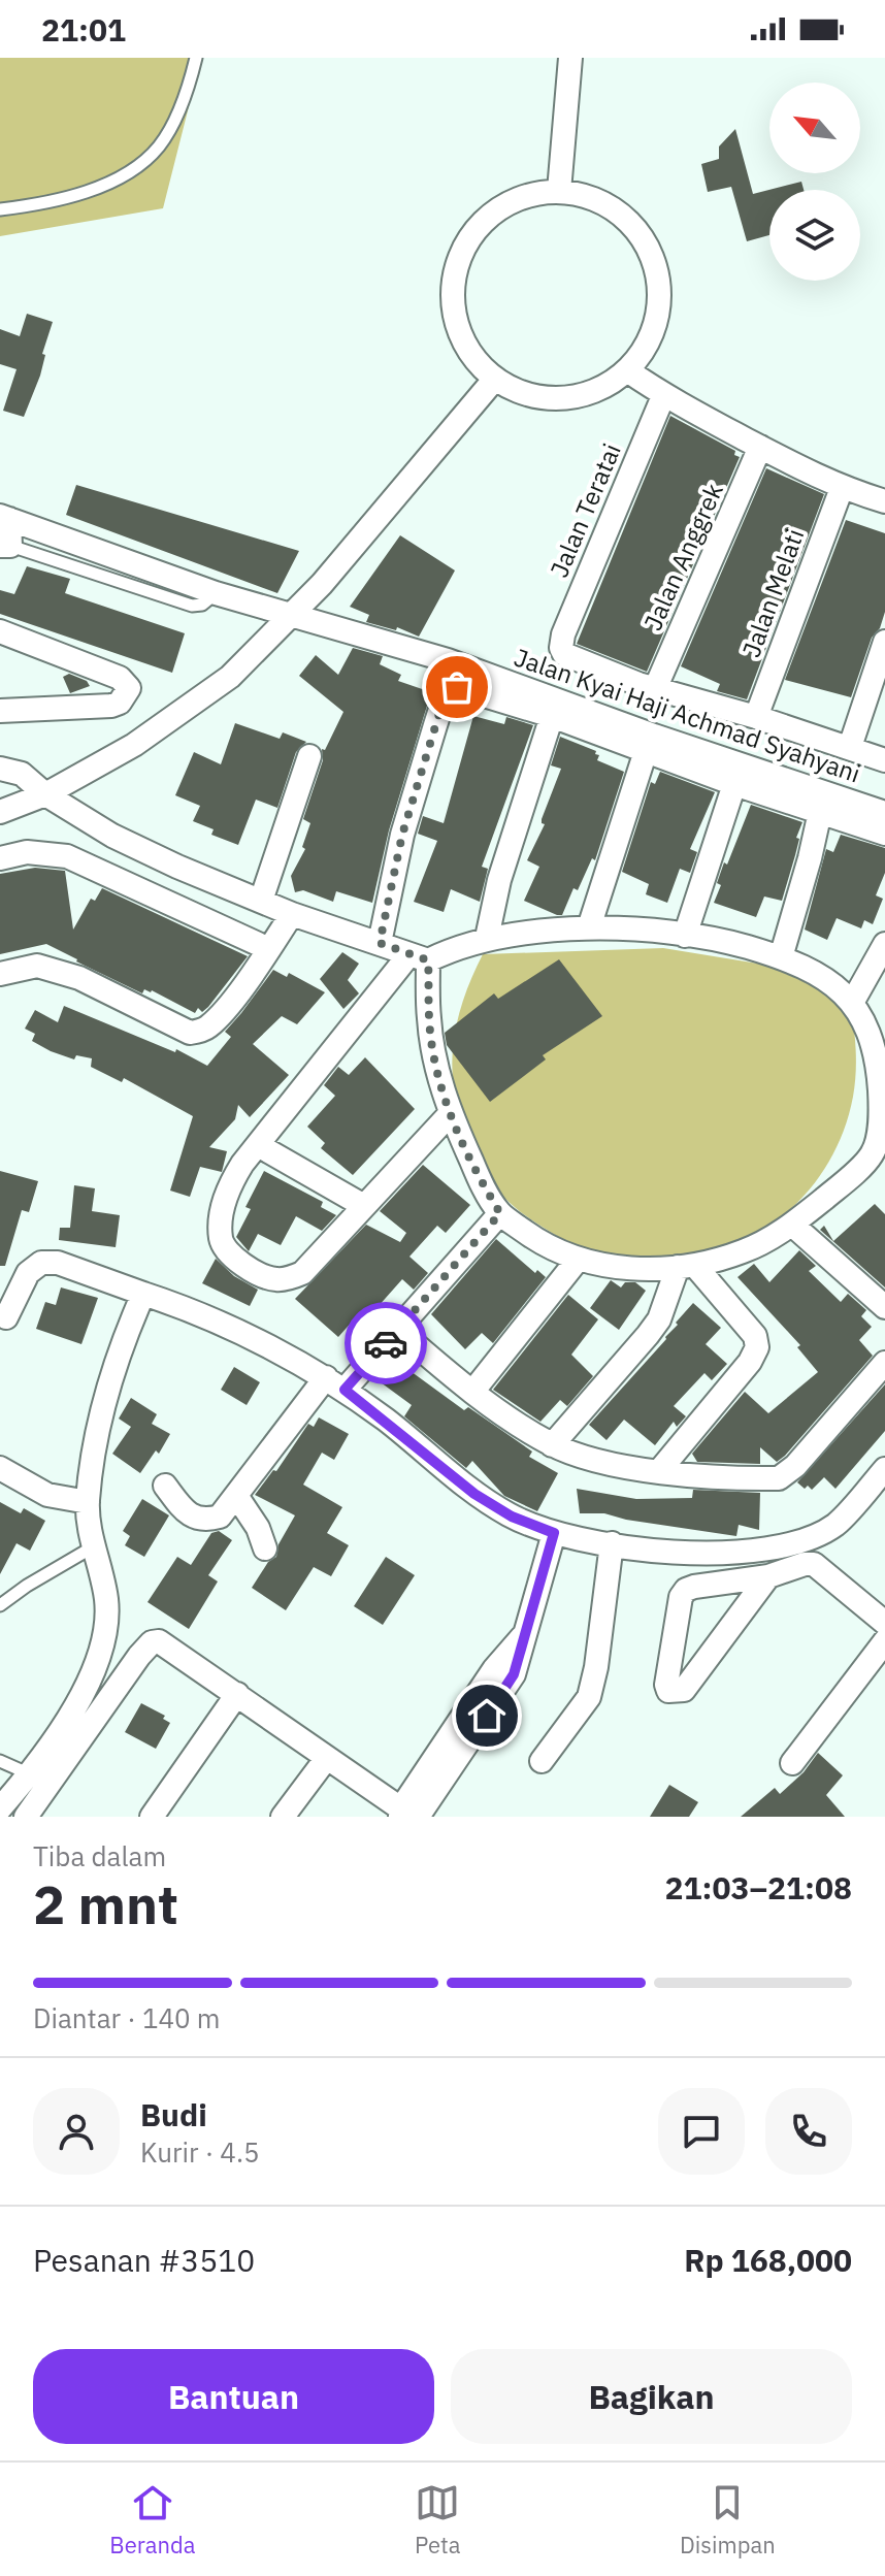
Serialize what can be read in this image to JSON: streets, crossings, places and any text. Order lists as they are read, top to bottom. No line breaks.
{"streets":{"street":["Jalan Teratai","Jalan Anggrek","Jalan Melati","Jalan Kyai Haji Achmad Syahyani"]},"crossings":[["Jalan Teratai","Jalan Anggrek"]],"north":"top left","page":{"status":"21:01","heading":["2 mnt","Tiba dalam","21:03–21:08"],"panel":["Budi","Kurir · 4.5","Pesanan #3510","Rp 168,000"],"bar":"Diantar · 140 m","buttons":["Bantuan","Bagikan"],"tabs":["Beranda","Peta","Disimpan"]}}
